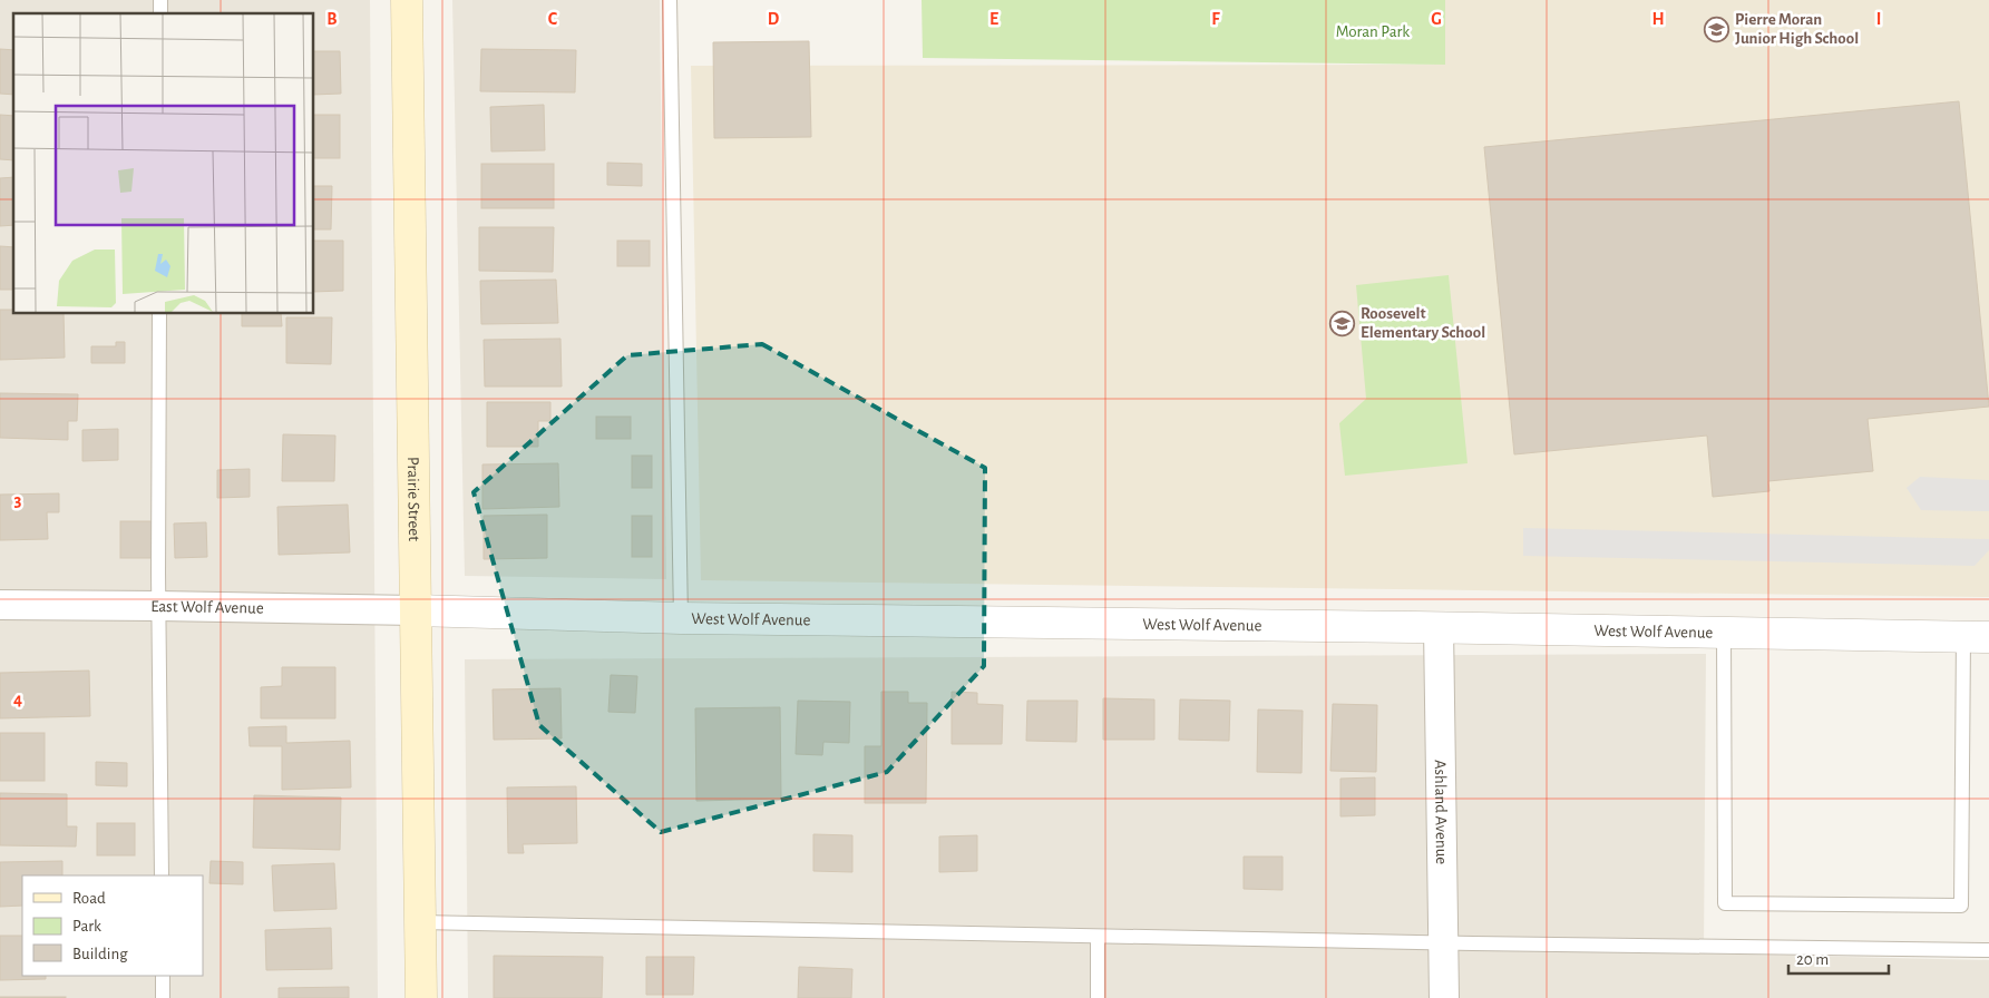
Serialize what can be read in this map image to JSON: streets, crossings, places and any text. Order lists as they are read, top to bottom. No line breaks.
{"streets":{"main road":["Prairie Street"],"street":["East Wolf Avenue","West Wolf Avenue","Ashland Avenue"]},"crossings":[["Prairie Street","East Wolf Avenue"],["Prairie Street","West Wolf Avenue"],["East Wolf Avenue","West Wolf Avenue"],["West Wolf Avenue","Ashland Avenue"]],"parks":["Moran Park"],"places":{"school or university":["Pierre Moran Junior High School","Roosevelt Elementary School"]},"legend":["Road","Park","Building"],"scale_bar":"20 m","grid":{"columns":["B","C","D","E","F","G","H","I"],"rows":["3","4"]}}
